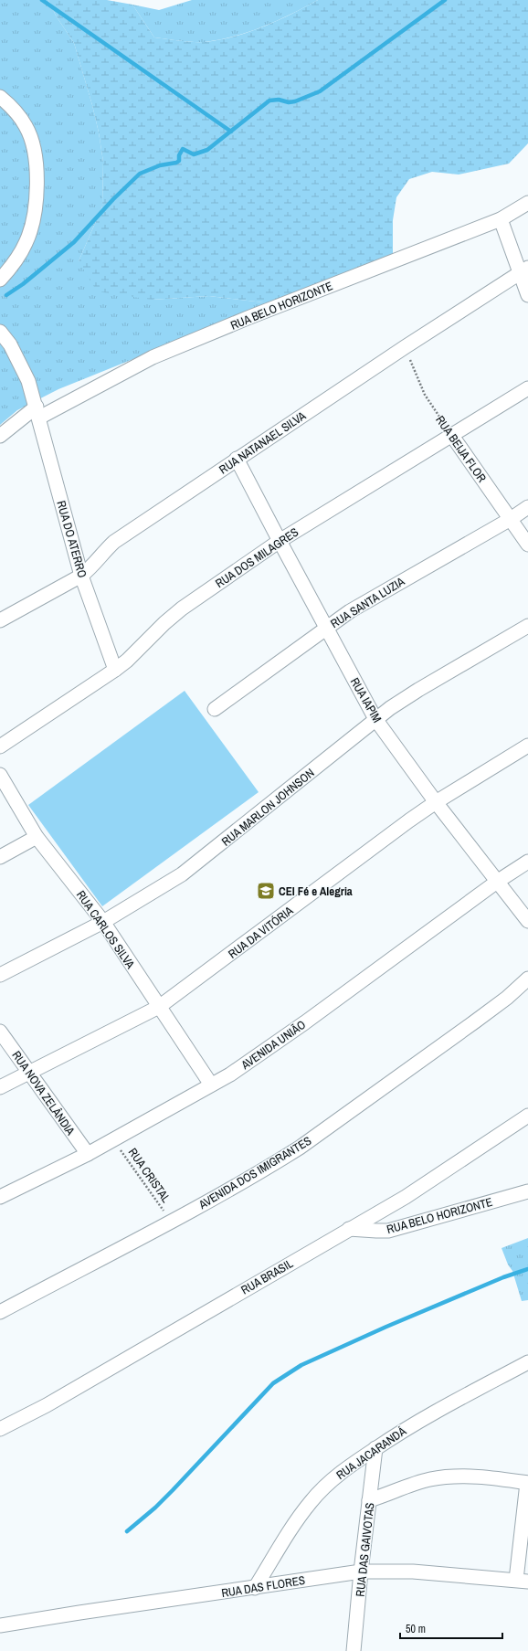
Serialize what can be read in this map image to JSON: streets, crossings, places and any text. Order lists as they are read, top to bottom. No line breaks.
{"streets":{"street":["RUA BELO HORIZONTE","RUA NATANAEL SILVA","RUA BEIJA FLOR","RUA DO ATERRO","RUA DOS MILAGRES","RUA SANTA LUZIA","RUA IAPIM","RUA MARLON JOHNSON","RUA CARLOS SILVA","RUA DA VITÓRIA","AVENIDA UNIÃO","RUA NOVA ZELÂNDIA","AVENIDA DOS IMIGRANTES","RUA BRASIL","RUA JACARANDÁ","RUA DAS GAIVOTAS","RUA DAS FLORES"],"path":["RUA CRISTAL"]},"crossings":[["RUA BELO HORIZONTE","RUA DO ATERRO"],["RUA BELO HORIZONTE","RUA BRASIL"],["RUA NATANAEL SILVA","RUA BEIJA FLOR"],["RUA NATANAEL SILVA","RUA DO ATERRO"],["RUA NATANAEL SILVA","RUA IAPIM"],["RUA BEIJA FLOR","RUA DOS MILAGRES"],["RUA BEIJA FLOR","RUA SANTA LUZIA"],["RUA DO ATERRO","RUA DOS MILAGRES"],["RUA DOS MILAGRES","RUA IAPIM"],["RUA SANTA LUZIA","RUA IAPIM"],["RUA IAPIM","RUA MARLON JOHNSON"],["RUA IAPIM","RUA DA VITÓRIA"],["RUA IAPIM","AVENIDA UNIÃO"],["RUA MARLON JOHNSON","RUA CARLOS SILVA"],["RUA CARLOS SILVA","RUA DA VITÓRIA"],["RUA CARLOS SILVA","AVENIDA UNIÃO"],["RUA DA VITÓRIA","RUA NOVA ZELÂNDIA"],["AVENIDA UNIÃO","RUA NOVA ZELÂNDIA"],["AVENIDA UNIÃO","RUA CRISTAL"],["AVENIDA DOS IMIGRANTES","RUA CRISTAL"],["RUA JACARANDÁ","RUA DAS GAIVOTAS"],["RUA JACARANDÁ","RUA DAS FLORES"],["RUA DAS GAIVOTAS","RUA DAS FLORES"]],"places":{"school or university":["CEI Fé e Alegria"]},"scale_bar":"50 m"}
